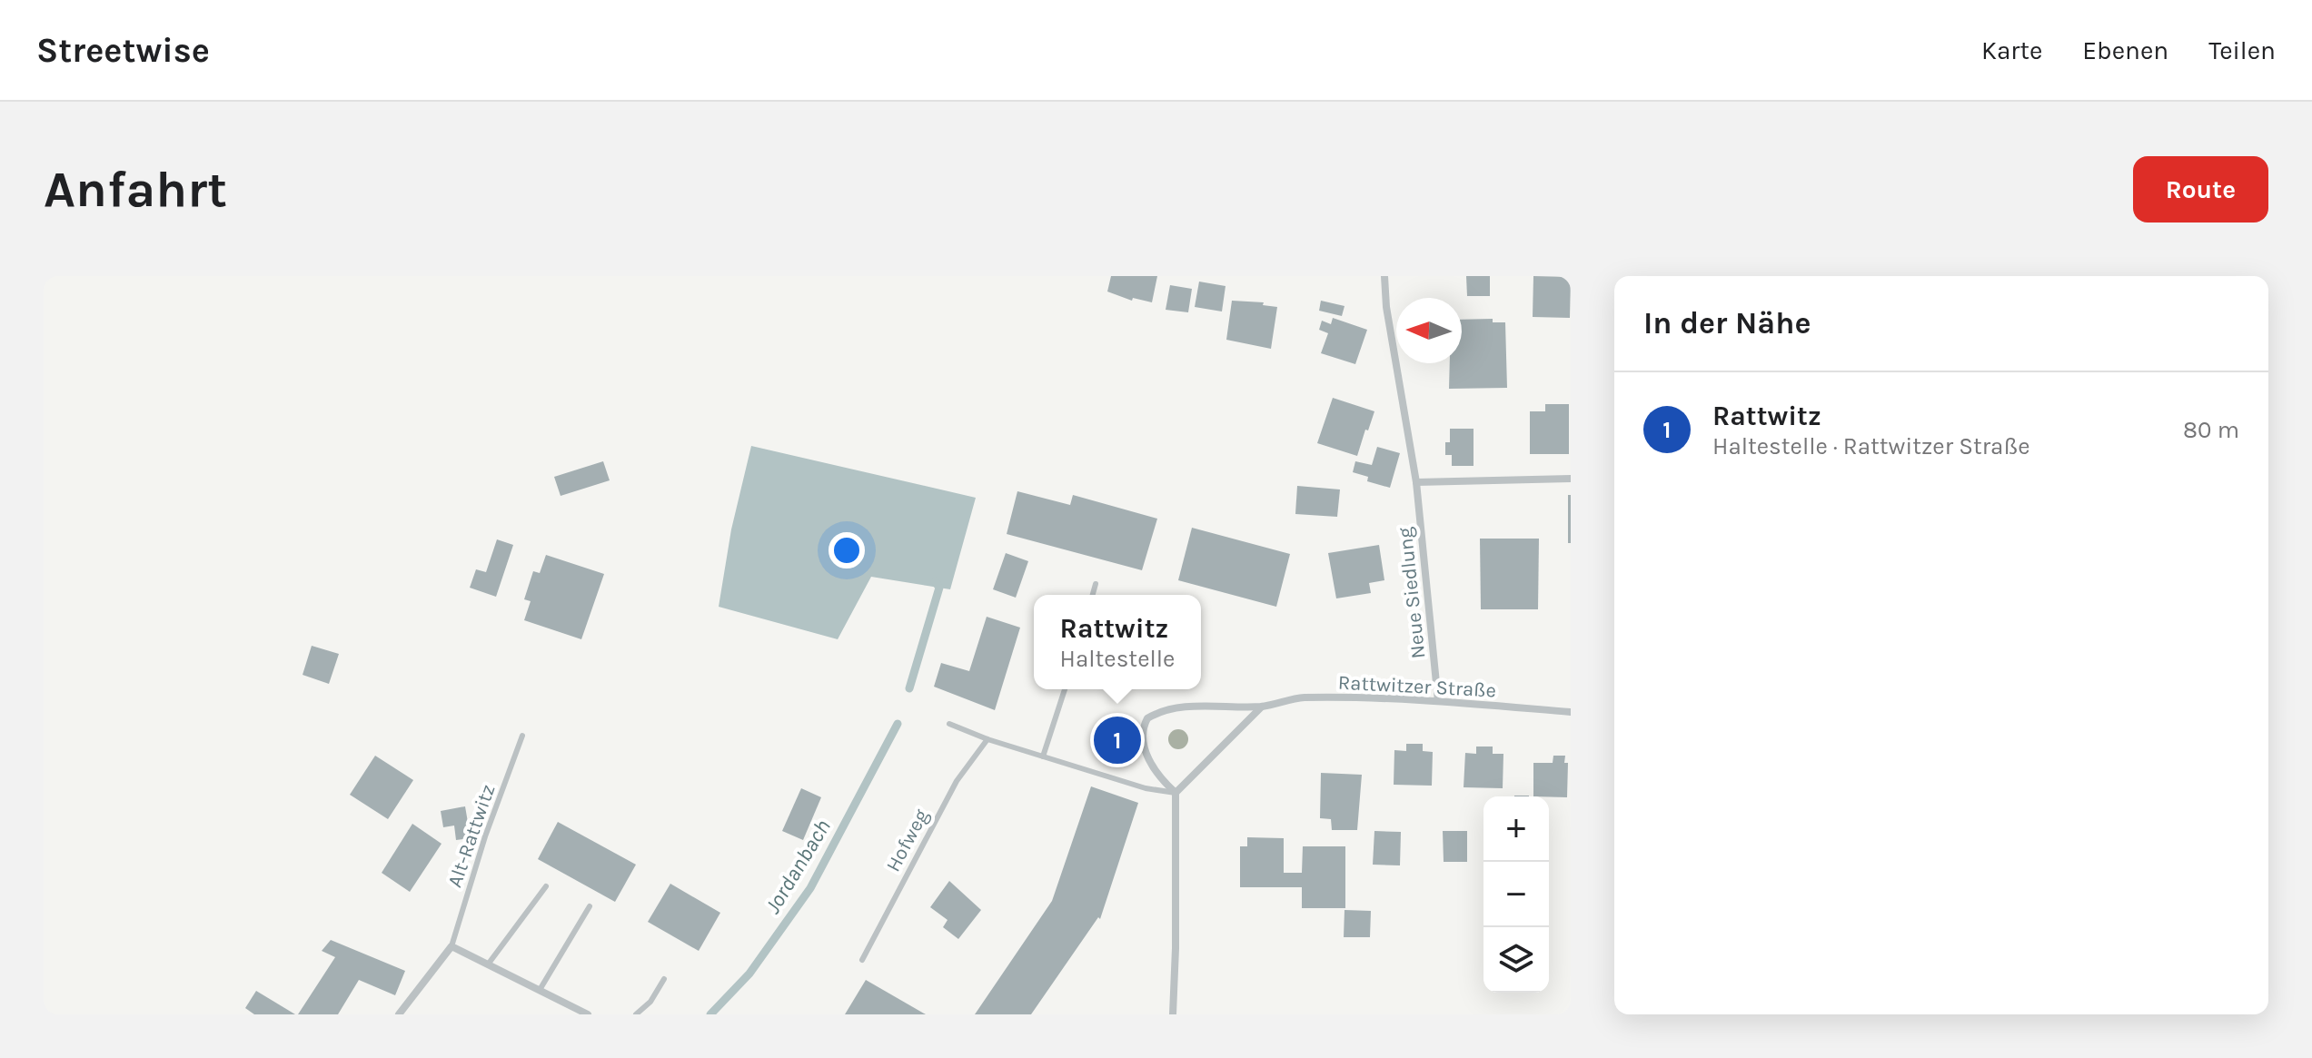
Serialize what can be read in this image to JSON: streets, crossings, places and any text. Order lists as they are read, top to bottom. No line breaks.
{"streets":{"street":["Neue Siedlung","Rattwitzer Straße","Alt-Rattwitz"],"lane":["Hofweg"]},"crossings":[["Neue Siedlung","Rattwitzer Straße"]],"water":["Jordanbach"],"north":"left","page":{"header":"Streetwise","nav":["Karte","Ebenen","Teilen"],"buttons":"Route","title":"Anfahrt","heading":"In der Nähe","list":[{"mark":"1","name":"Rattwitz","note":"Haltestelle · Rattwitzer Straße","value":"80 m"}],"popup":["Rattwitz","Haltestelle"],"pins":"1","map_buttons":["+","−"]}}
